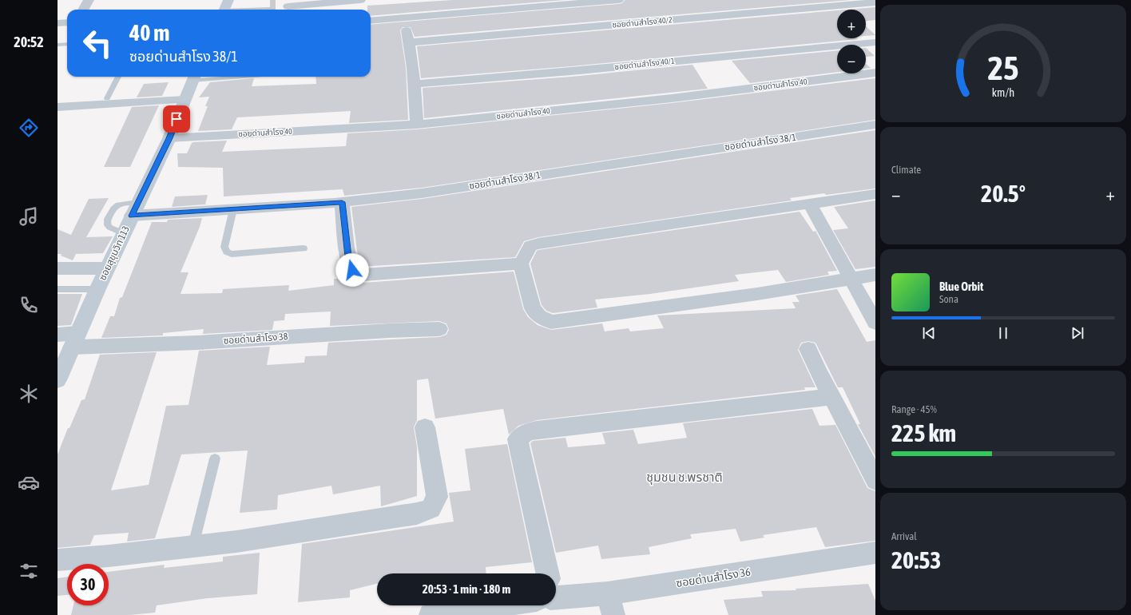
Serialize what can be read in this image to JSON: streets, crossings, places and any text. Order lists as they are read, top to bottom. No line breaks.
{"streets":{"main road":["ซอยสุขุมวิท 113"],"street":["ซอยด่านสำโรง 40/2","ซอยด่านสำโรง 40/1","ซอยด่านสำโรง 40","ซอยด่านสำโรง 38/1","ซอยด่านสำโรง 38","ซอยด่านสำโรง 36"]},"crossings":[["ซอยด่านสำโรง 40","ซอยสุขุมวิท 113"],["ซอยด่านสำโรง 38/1","ซอยสุขุมวิท 113"],["ซอยสุขุมวิท 113","ซอยด่านสำโรง 38"]],"districts":["ชุมชน ช.พรชาติ"],"page":{"tabs":"20:52","map_buttons":["+","−"],"turn":["40 m","ซอยด่านสำโรง 38/1"],"tile":["Climate",["Range · 45%","225 km"],["Arrival","20:53"]],"heat":["−","20.5°","+"],"song":["Blue Orbit","Sona"],"limit":"30","trip":"20:53 · 1 min · 180 m","gauge":["25","km/h"]}}
